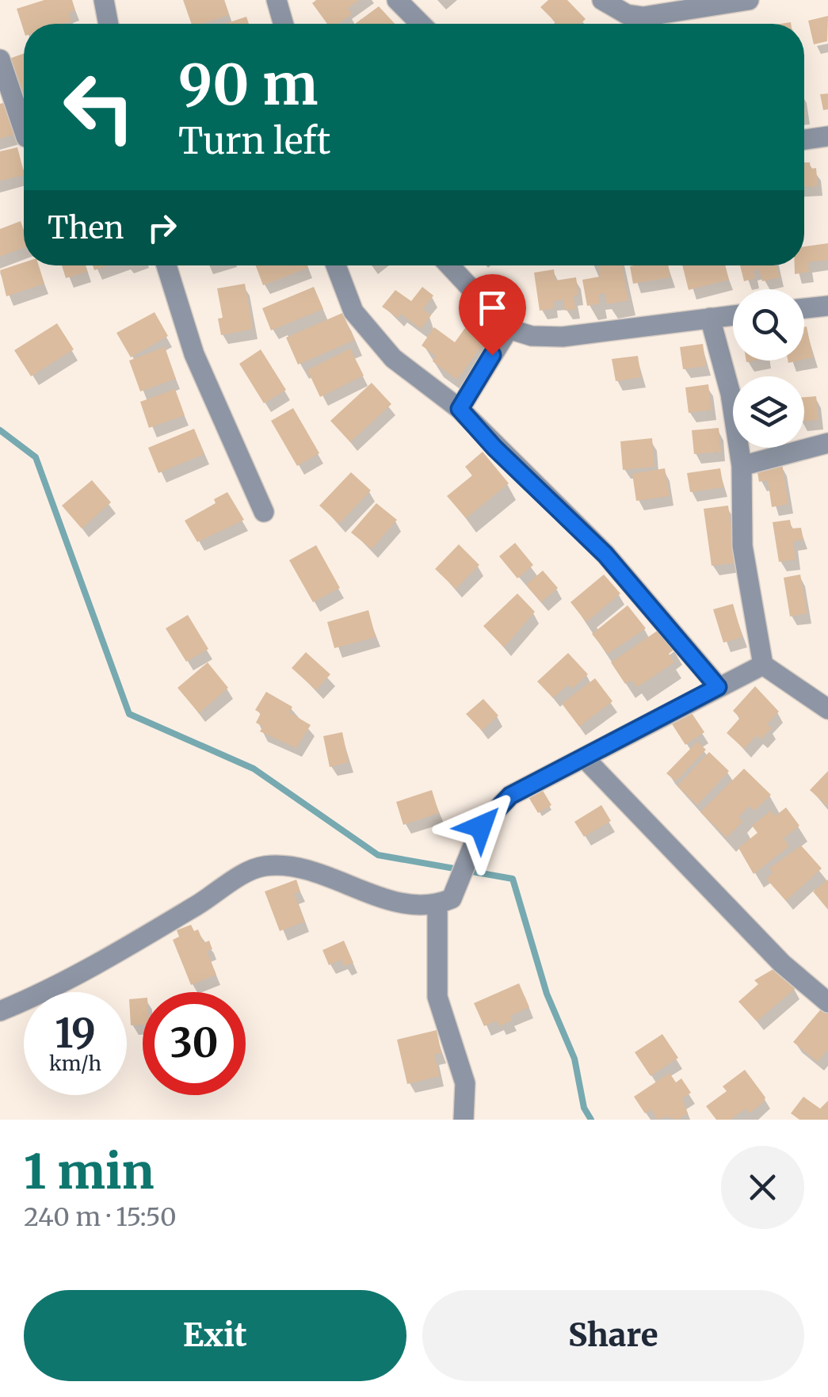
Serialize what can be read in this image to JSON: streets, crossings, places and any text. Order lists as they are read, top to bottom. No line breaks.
{"page":{"turn":["90 m","Turn left"],"then":"Then","speed":"19 km/h","limit":"30","heading":["1 min","240 m · 15:50"],"buttons":["Exit","Share"]}}
